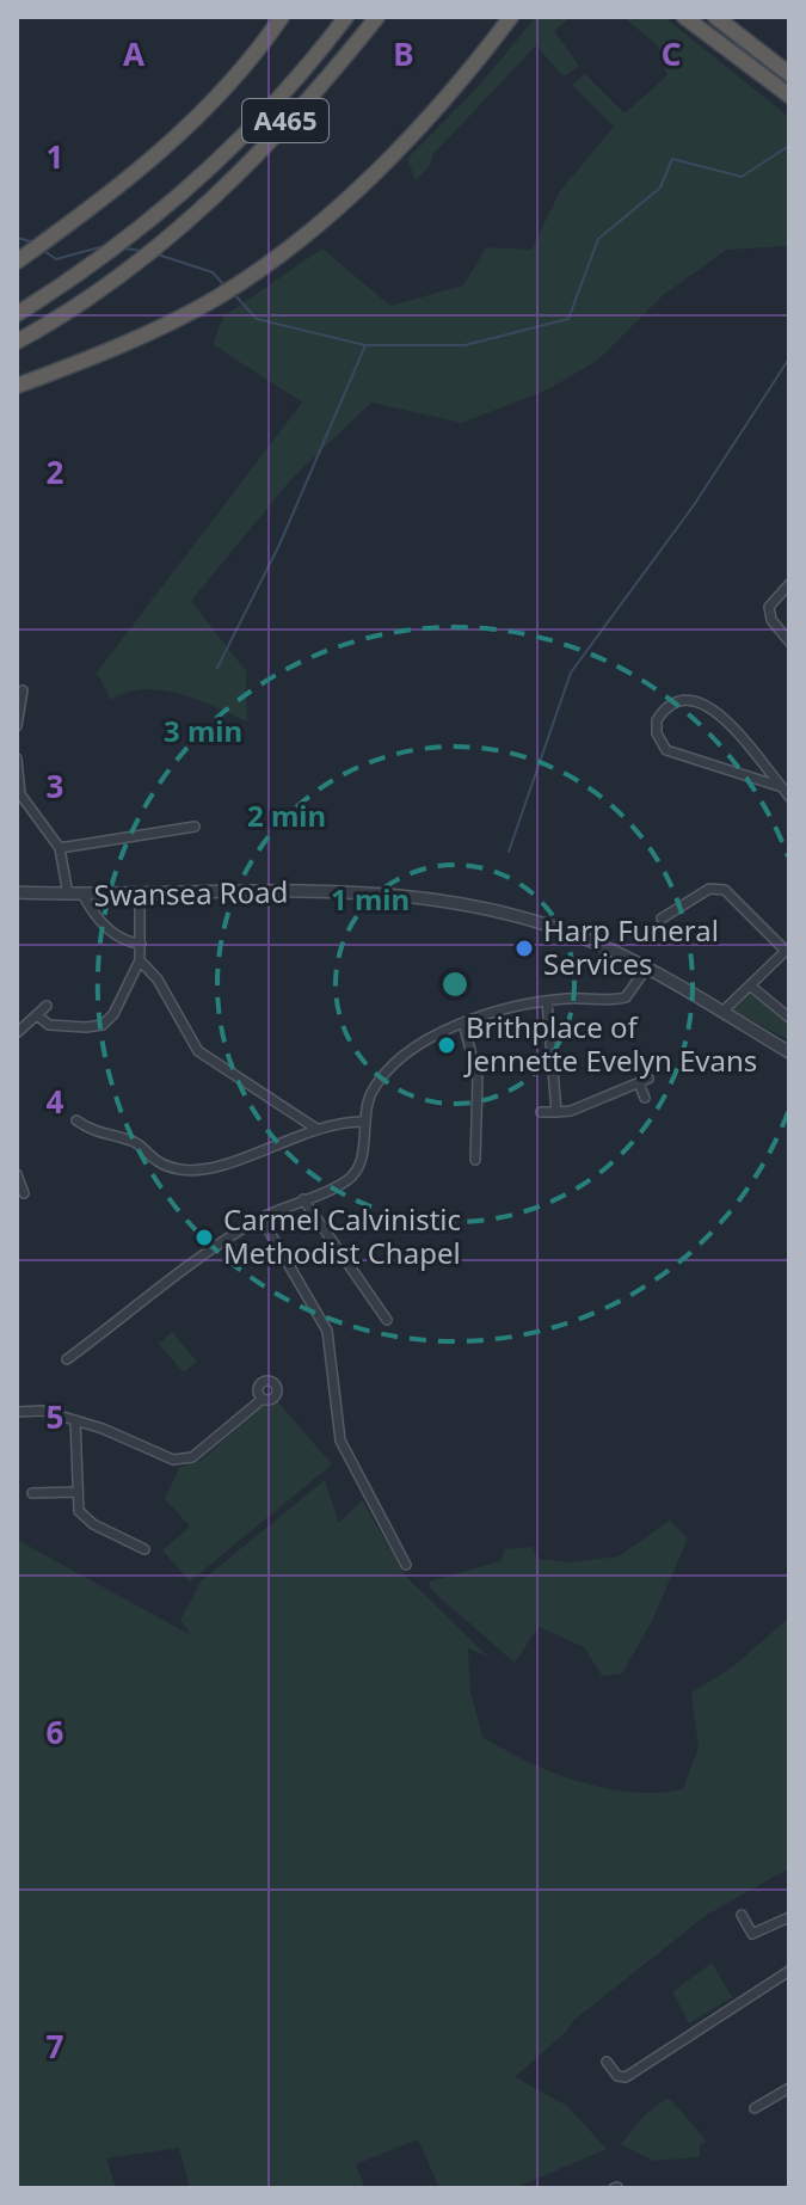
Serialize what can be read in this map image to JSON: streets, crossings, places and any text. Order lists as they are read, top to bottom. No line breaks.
{"streets":{"highway":["A465"],"street":["Swansea Road"]},"places":["Harp Funeral Services","Brithplace of Jennette Evelyn Evans","Carmel Calvinistic Methodist Chapel"],"grid":{"columns":["A","B","C"],"rows":["1","2","3","4","5","6","7"]},"rings":["3 min","2 min","1 min"]}
